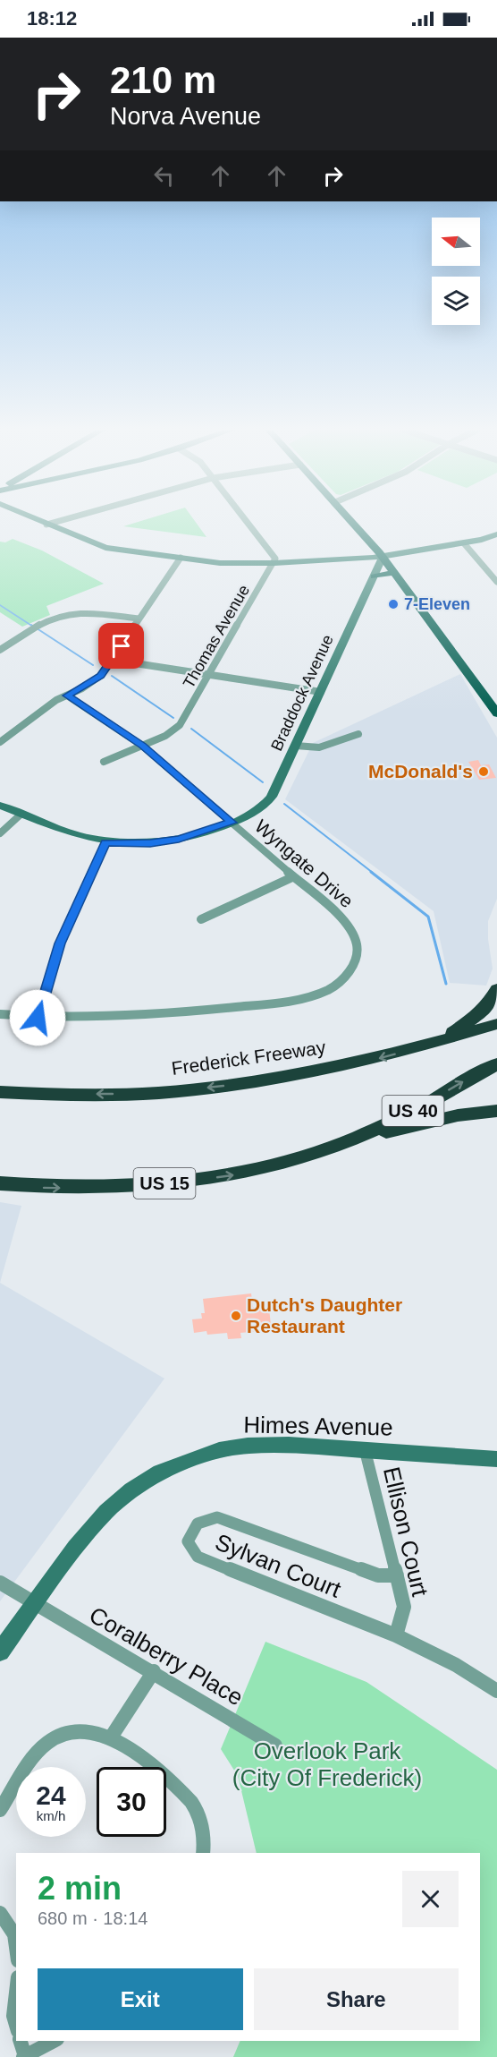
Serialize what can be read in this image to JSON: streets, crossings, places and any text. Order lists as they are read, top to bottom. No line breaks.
{"streets":{"highway":["Frederick Freeway","US 40","US 15"],"street":["Thomas Avenue","Braddock Avenue","Wyngate Drive","Himes Avenue","Ellison Court","Sylvan Court","Coralberry Place"]},"crossings":[["Thomas Avenue","Wyngate Drive"],["Braddock Avenue","Wyngate Drive"],["US 40","US 15"],["Himes Avenue","Ellison Court"],["Himes Avenue","Coralberry Place"],["Ellison Court","Sylvan Court"]],"parks":["Overlook Park (City Of Frederick)"],"places":["7-Eleven","McDonald's","Dutch's Daughter Restaurant"],"north":"left","page":{"status":"18:12","turn":["210 m","Norva Avenue"],"speed":"24 km/h","limit":"30","heading":["2 min","680 m · 18:14"],"buttons":["Exit","Share"]}}
